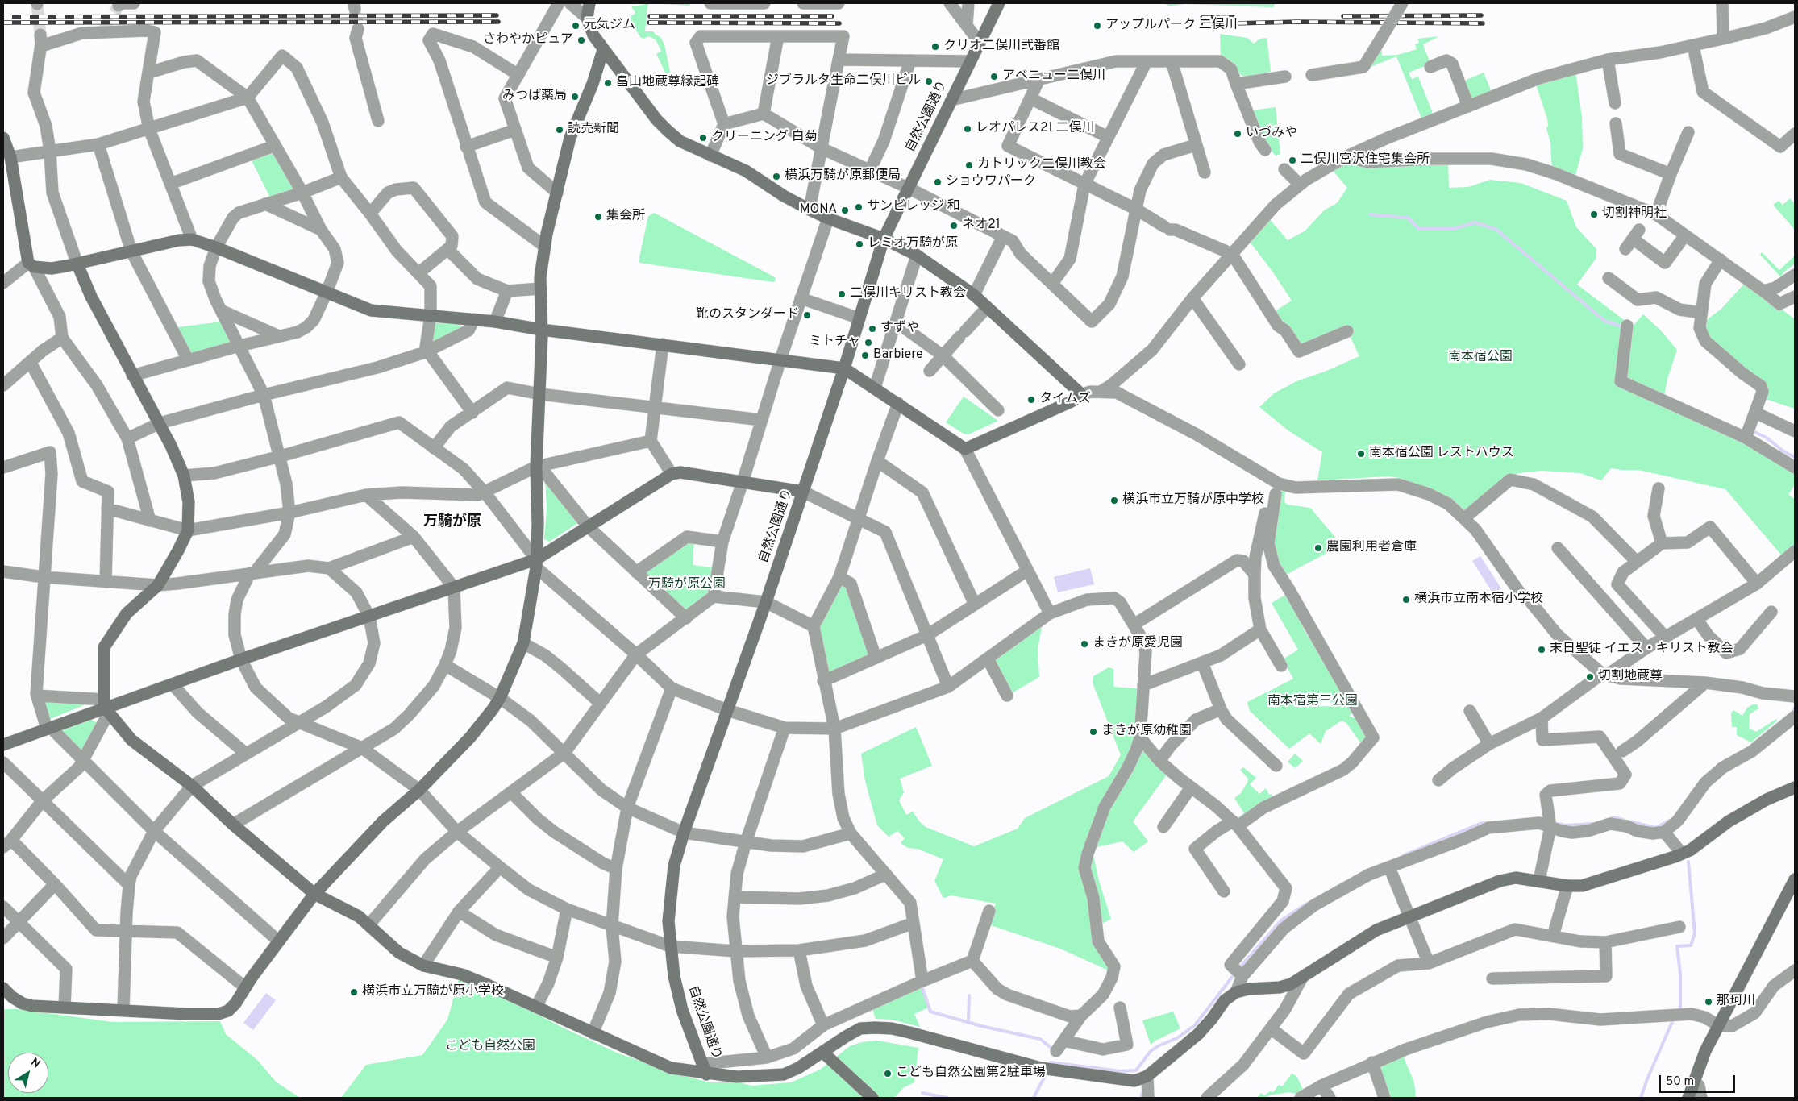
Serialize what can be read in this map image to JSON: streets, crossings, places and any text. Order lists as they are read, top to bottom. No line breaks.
{"streets":{"street":["自然公園通り"]},"districts":["万騎が原"],"parks":["南本宿公園","万騎が原公園","南本宿第三公園","こども自然公園"],"places":["元気ジム","アップルパーク 二俣川","さわやかピュア","クリオ二俣川弐番館","アベニュー二俣川","ジブラルタ生命二俣川ビル","畠山地蔵尊縁起碑","みつば薬局","レオパレス21 二俣川","読売新聞","いづみや","クリーニング 白菊","二俣川宮沢住宅集会所","カトリック二俣川教会","横浜万騎が原郵便局","ショウワパーク","サンビレッジ 和","MONA","切割神明社","集会所","ネオ21","レミオ万騎が原","二俣川キリスト教会","靴のスタンダード","すずや","ミトチャ","Barbiere","タイムズ","南本宿公園 レストハウス","横浜市立万騎が原中学校","農園利用者倉庫","横浜市立南本宿小学校","まきが原愛児園","末日聖徒 イエス・キリスト教会","切割地蔵尊","まきが原幼稚園","横浜市立万騎が原小学校","那珂川","こども自然公園第2駐車場"],"scale_bar":"50 m","north":"top right"}
